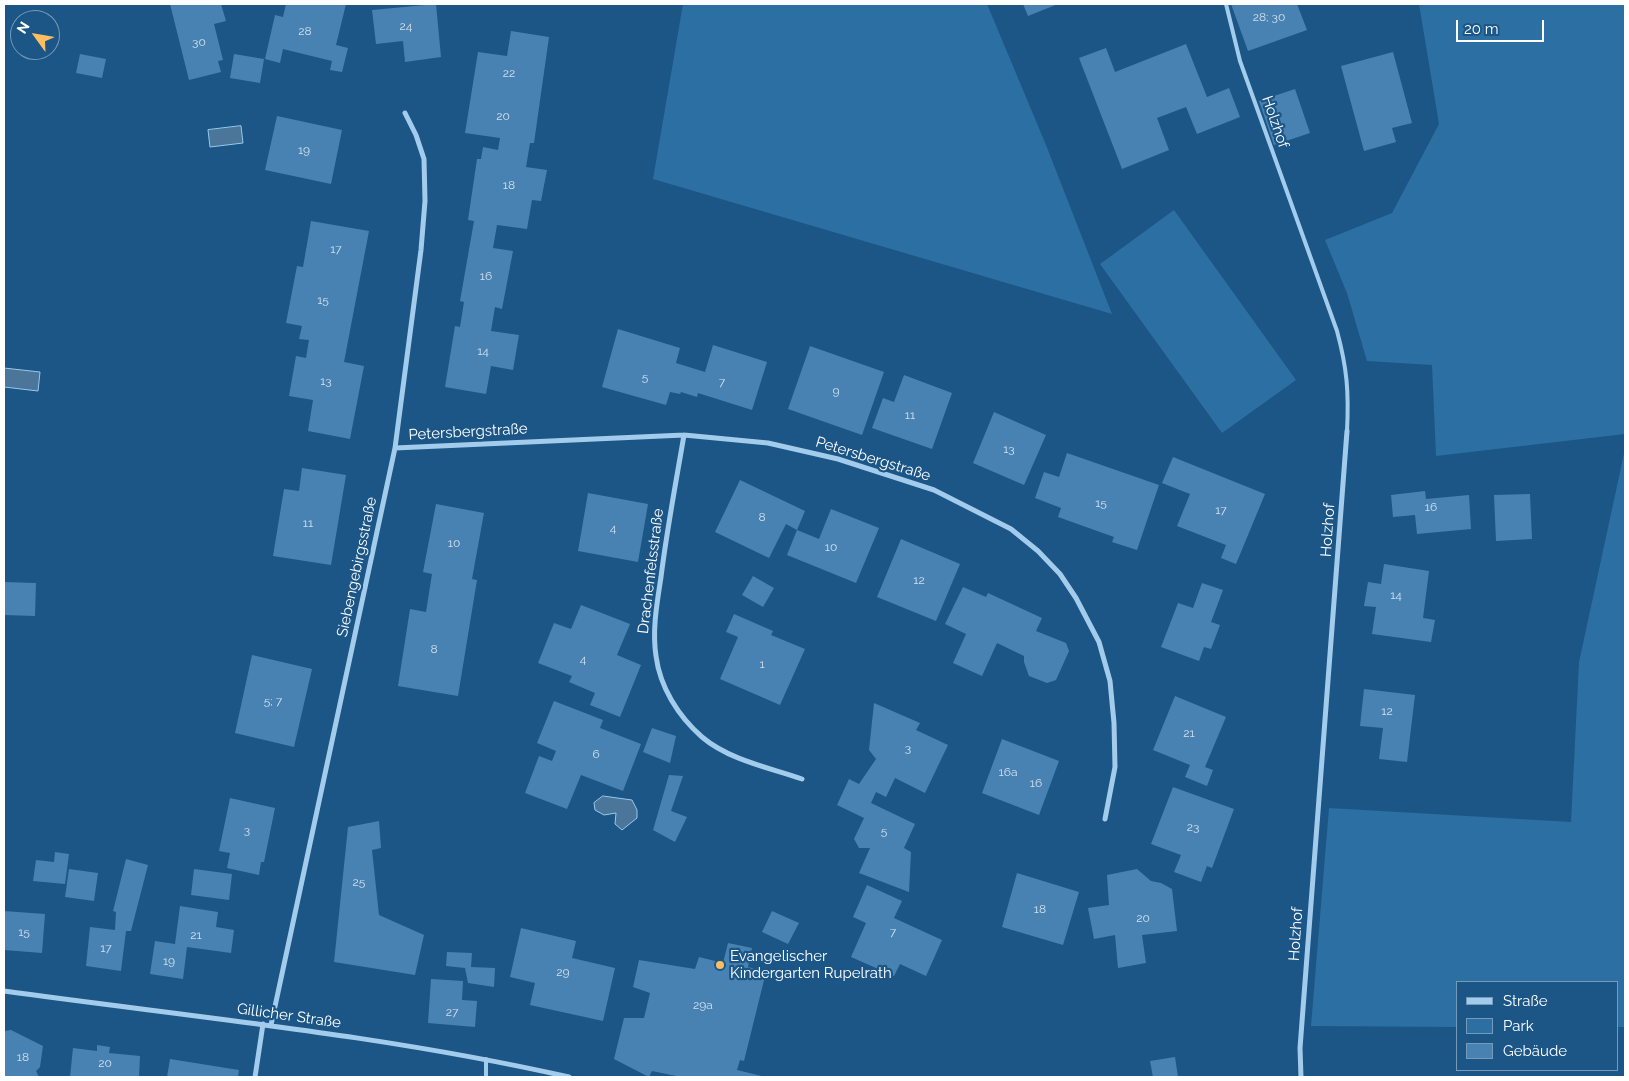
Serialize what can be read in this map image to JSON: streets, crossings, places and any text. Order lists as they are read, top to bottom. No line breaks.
{"streets":{"street":["Holzhof","Petersbergstraße","Siebengebirgsstraße","Drachenfelsstraße","Gillicher Straße"]},"crossings":[["Petersbergstraße","Siebengebirgsstraße"],["Petersbergstraße","Drachenfelsstraße"],["Siebengebirgsstraße","Gillicher Straße"]],"places":["Evangelischer Kindergarten Rupelrath"],"house_numbers":["28; 30","24","28","30","22","20","19","18","17","16","15","14","5","13","7","9","11","13","15","16","17","8","11","4","10","10","12","14","8","4","1","5; 7","12","21","3","6","16a","16","23","3","5","25","18","20","15","7","21","17","19","29","29a","27","18","20"],"legend":["Straße","Park","Gebäude"],"scale_bar":"20 m","north":"top left"}
